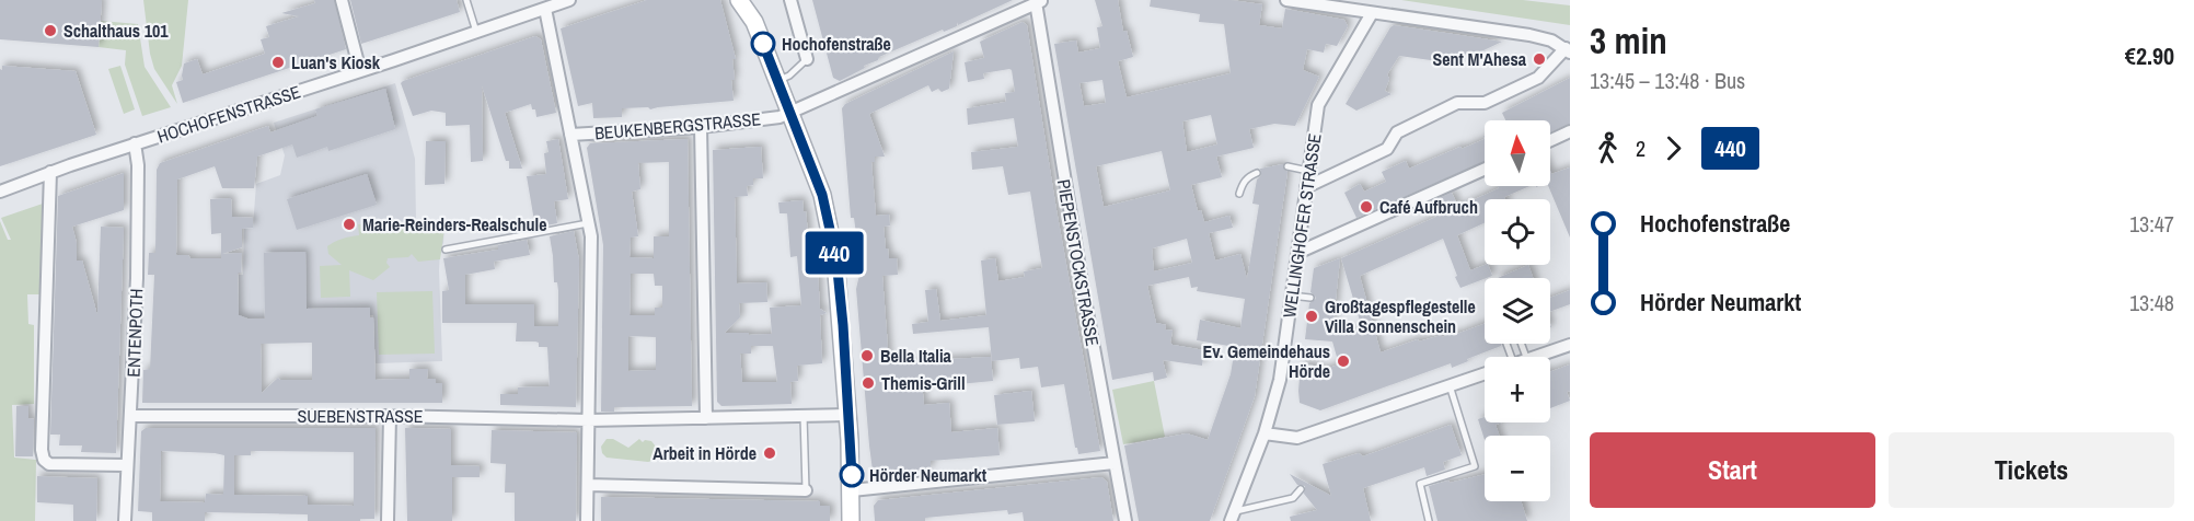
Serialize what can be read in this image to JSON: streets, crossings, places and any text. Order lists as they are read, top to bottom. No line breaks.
{"streets":{"street":["HOCHOFENSTRASSE","BEUKENBERGSTRASSE","WELLINGHOFER STRASSE","PIEPENSTOCKSTRASSE","ENTENPOTH","SUEBENSTRASSE"]},"crossings":[["HOCHOFENSTRASSE","ENTENPOTH"],["BEUKENBERGSTRASSE","PIEPENSTOCKSTRASSE"],["ENTENPOTH","SUEBENSTRASSE"]],"places":["Schalthaus 101","Hochofenstraße","Sent M'Ahesa","Luan's Kiosk","Café Aufbruch","Marie-Reinders-Realschule","Großtagespflegestelle Villa Sonnenschein","Bella Italia","Ev. Gemeindehaus Hörde","Themis-Grill","Arbeit in Hörde","Hörder Neumarkt"],"lines":["bus line 440"],"north":"top","page":{"on_map":"440","heading":["3 min","13:45 – 13:48 · Bus","€2.90"],"legs":["2","440"],"map_buttons":["+","−"],"list":[{"name":"Hochofenstraße","value":"13:47"},{"name":"Hörder Neumarkt","value":"13:48"}],"buttons":["Start","Tickets"]}}
